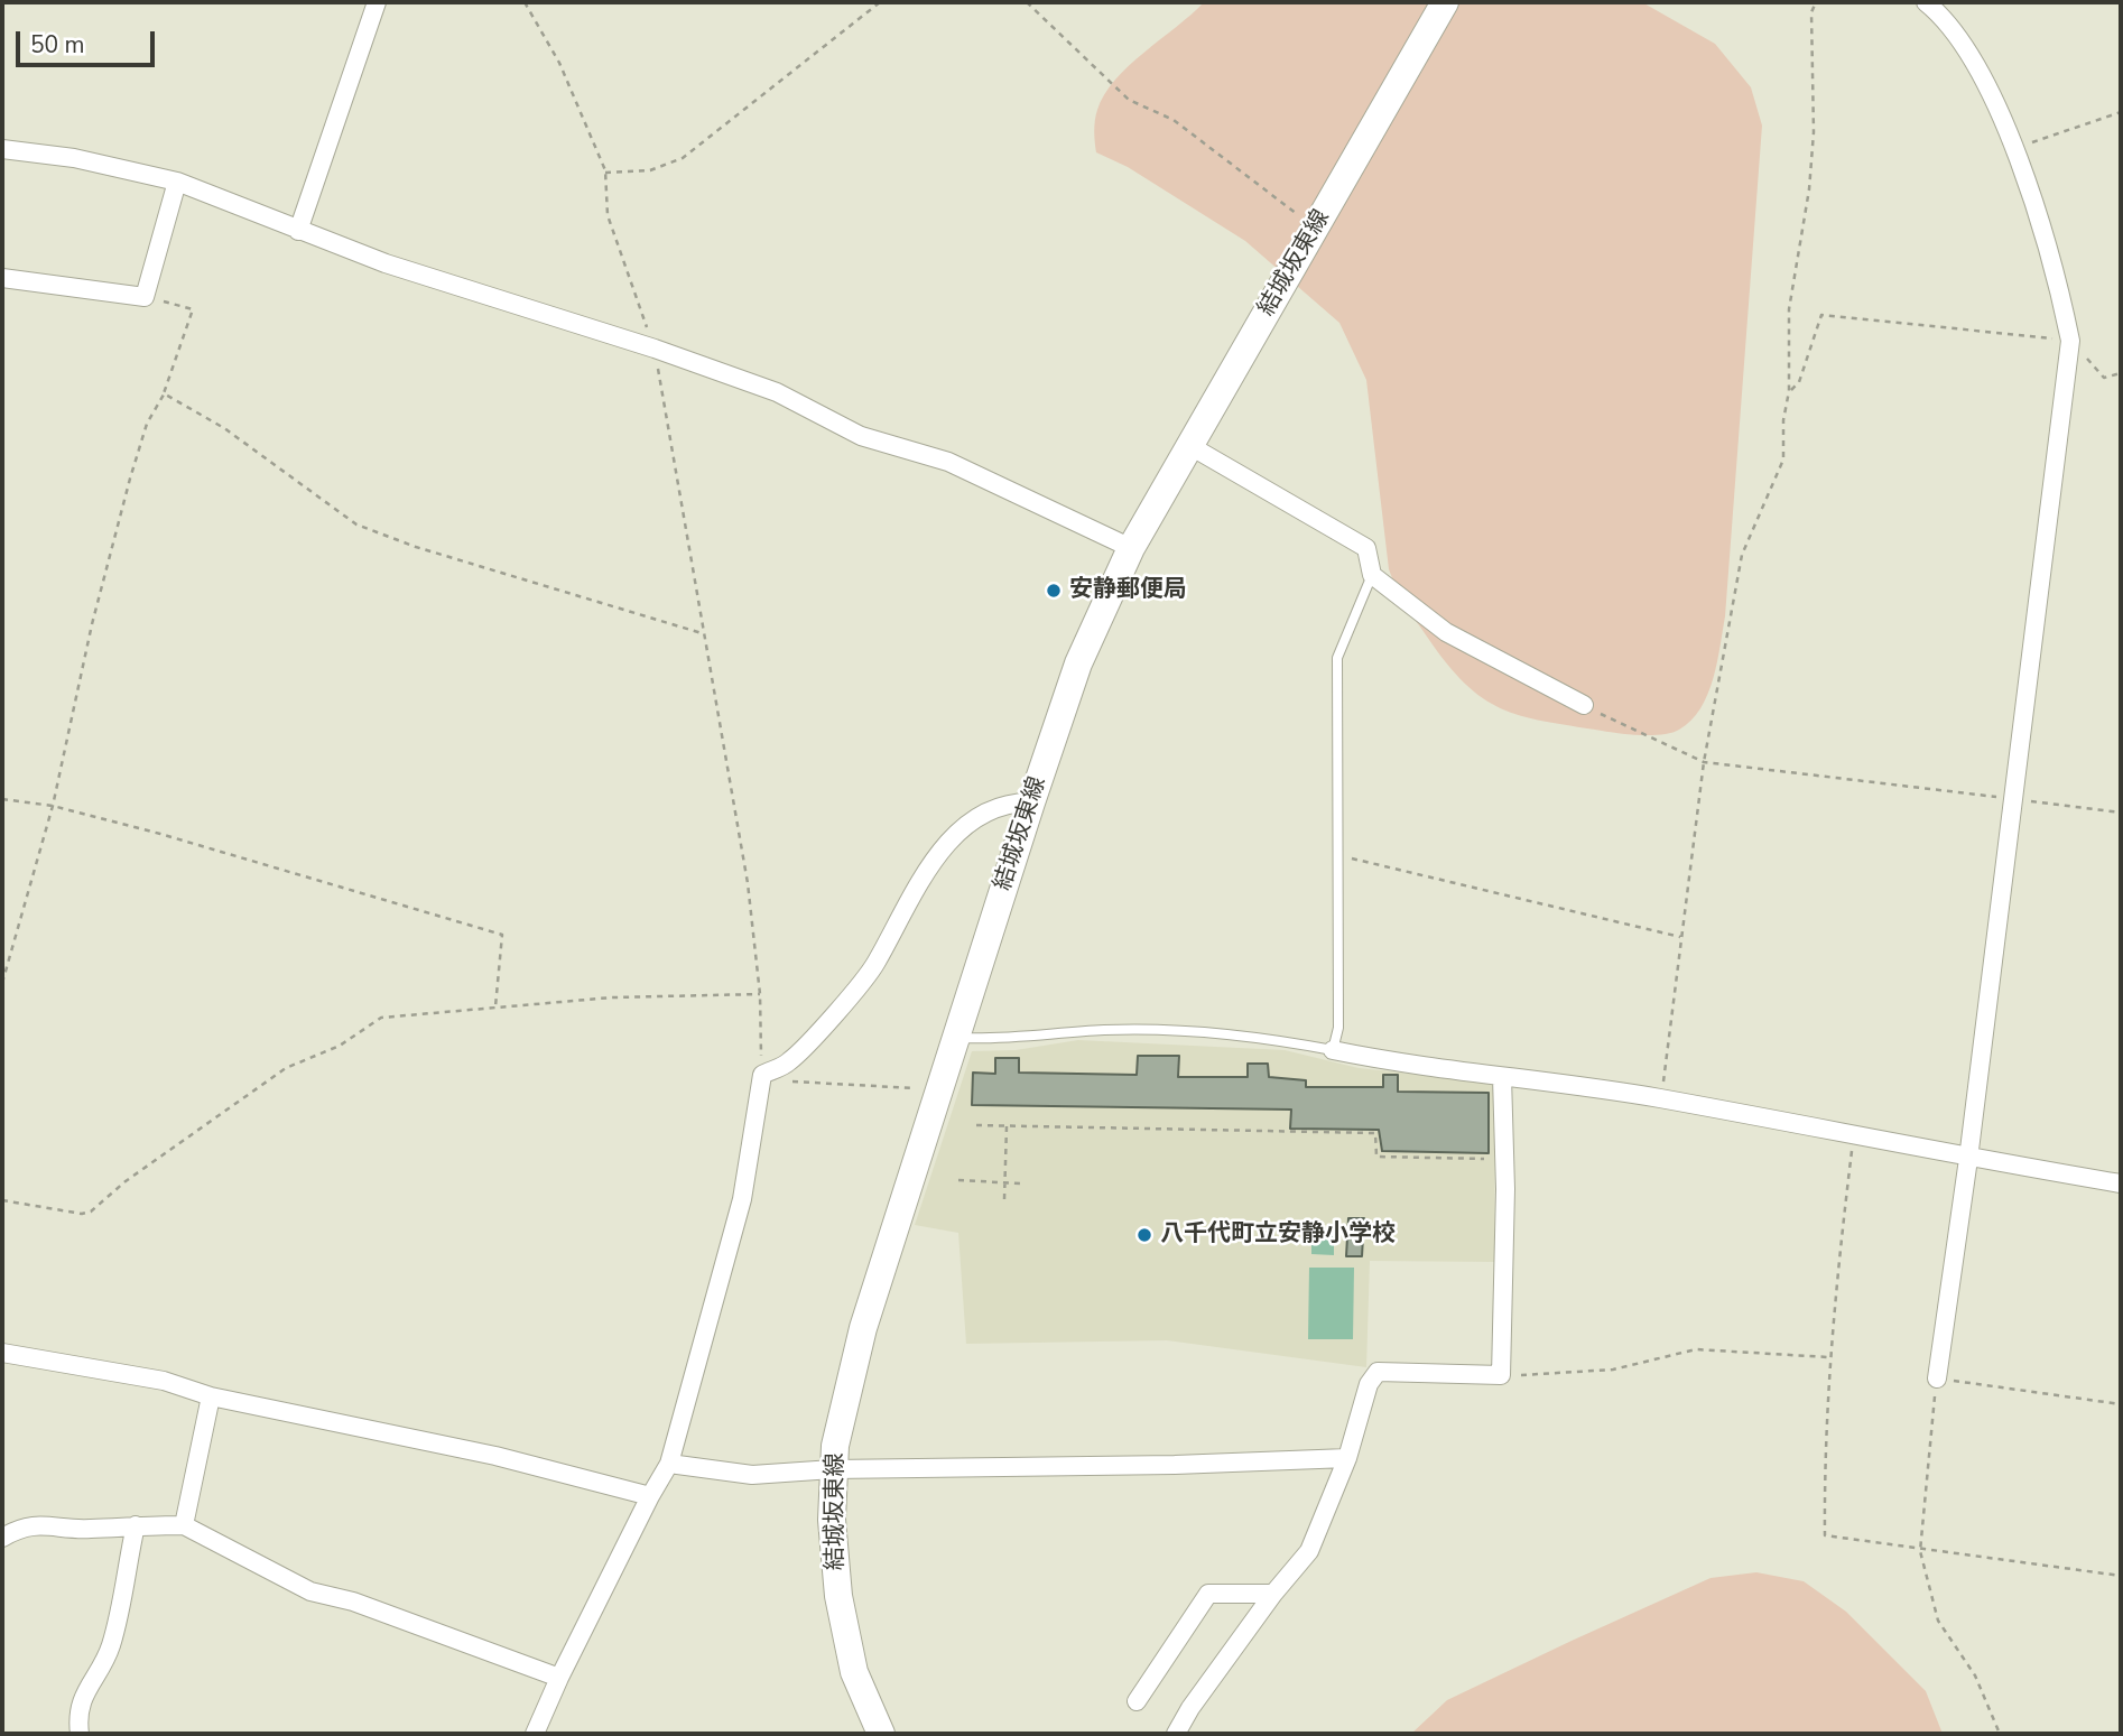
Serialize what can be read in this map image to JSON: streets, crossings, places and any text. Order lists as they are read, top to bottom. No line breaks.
{"streets":{"main road":["結城坂東線"]},"places":["安静郵便局","八千代町立安静小学校"],"scale_bar":"50 m"}
